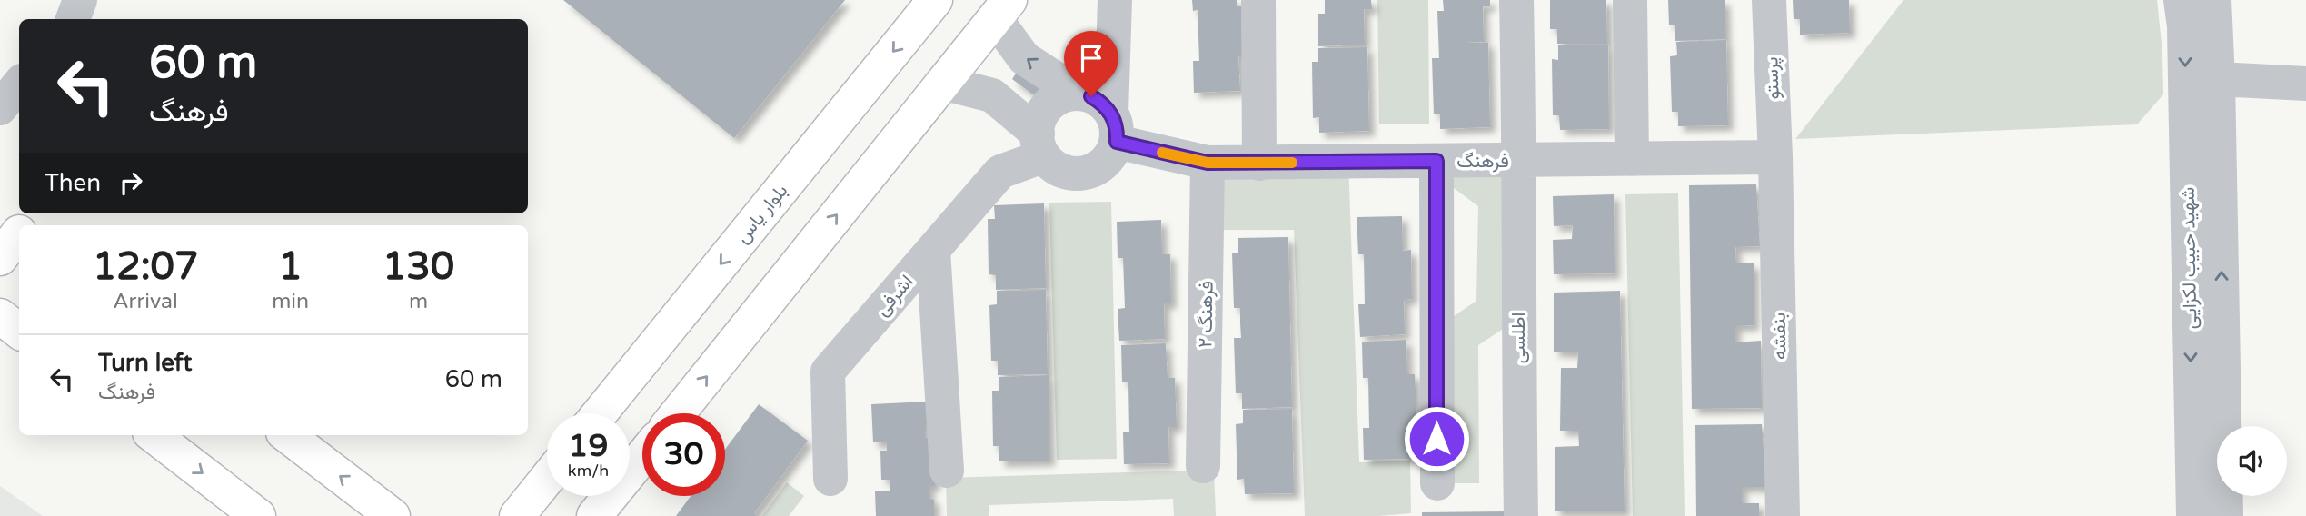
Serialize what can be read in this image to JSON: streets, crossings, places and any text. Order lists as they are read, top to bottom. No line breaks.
{"streets":{"main road":["بلوار یاس"],"street":["پرستو","فرهنگ","شهید حبیب لکزایی","اشرفی","فرهنگ ۲","بنفشه","اطلسی"]},"crossings":[["پرستو","فرهنگ"],["پرستو","بنفشه"],["فرهنگ","اشرفی"],["فرهنگ","فرهنگ ۲"],["فرهنگ","بنفشه"],["فرهنگ","اطلسی"]],"page":{"turn":["60 m","فرهنگ"],"then":"Then","eta":["12:07","Arrival","1","min","130","m"],"list":[{"name":"Turn left","note":"فرهنگ","value":"60 m"}],"speed":"19 km/h","limit":"30"}}
